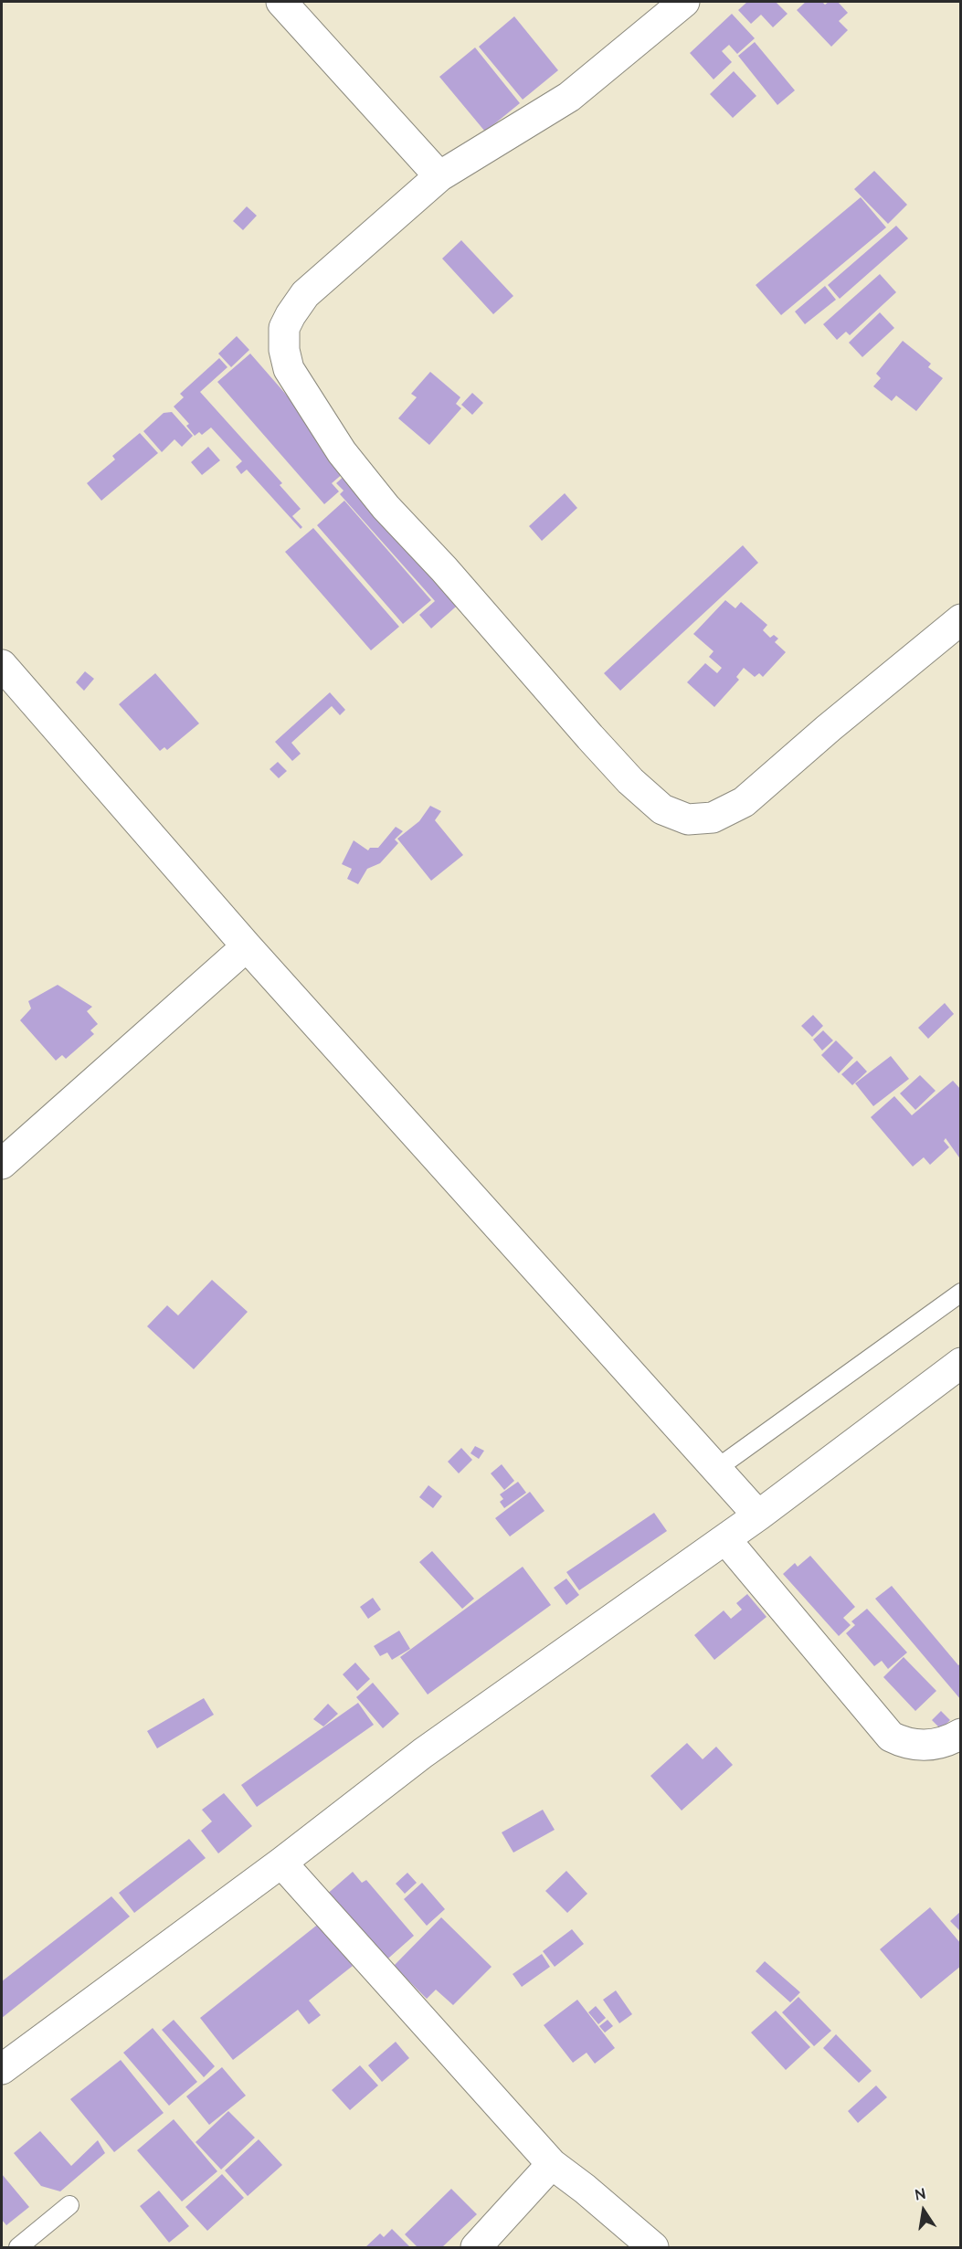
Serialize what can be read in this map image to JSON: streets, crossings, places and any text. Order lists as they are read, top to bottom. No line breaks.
{"north":"top"}
